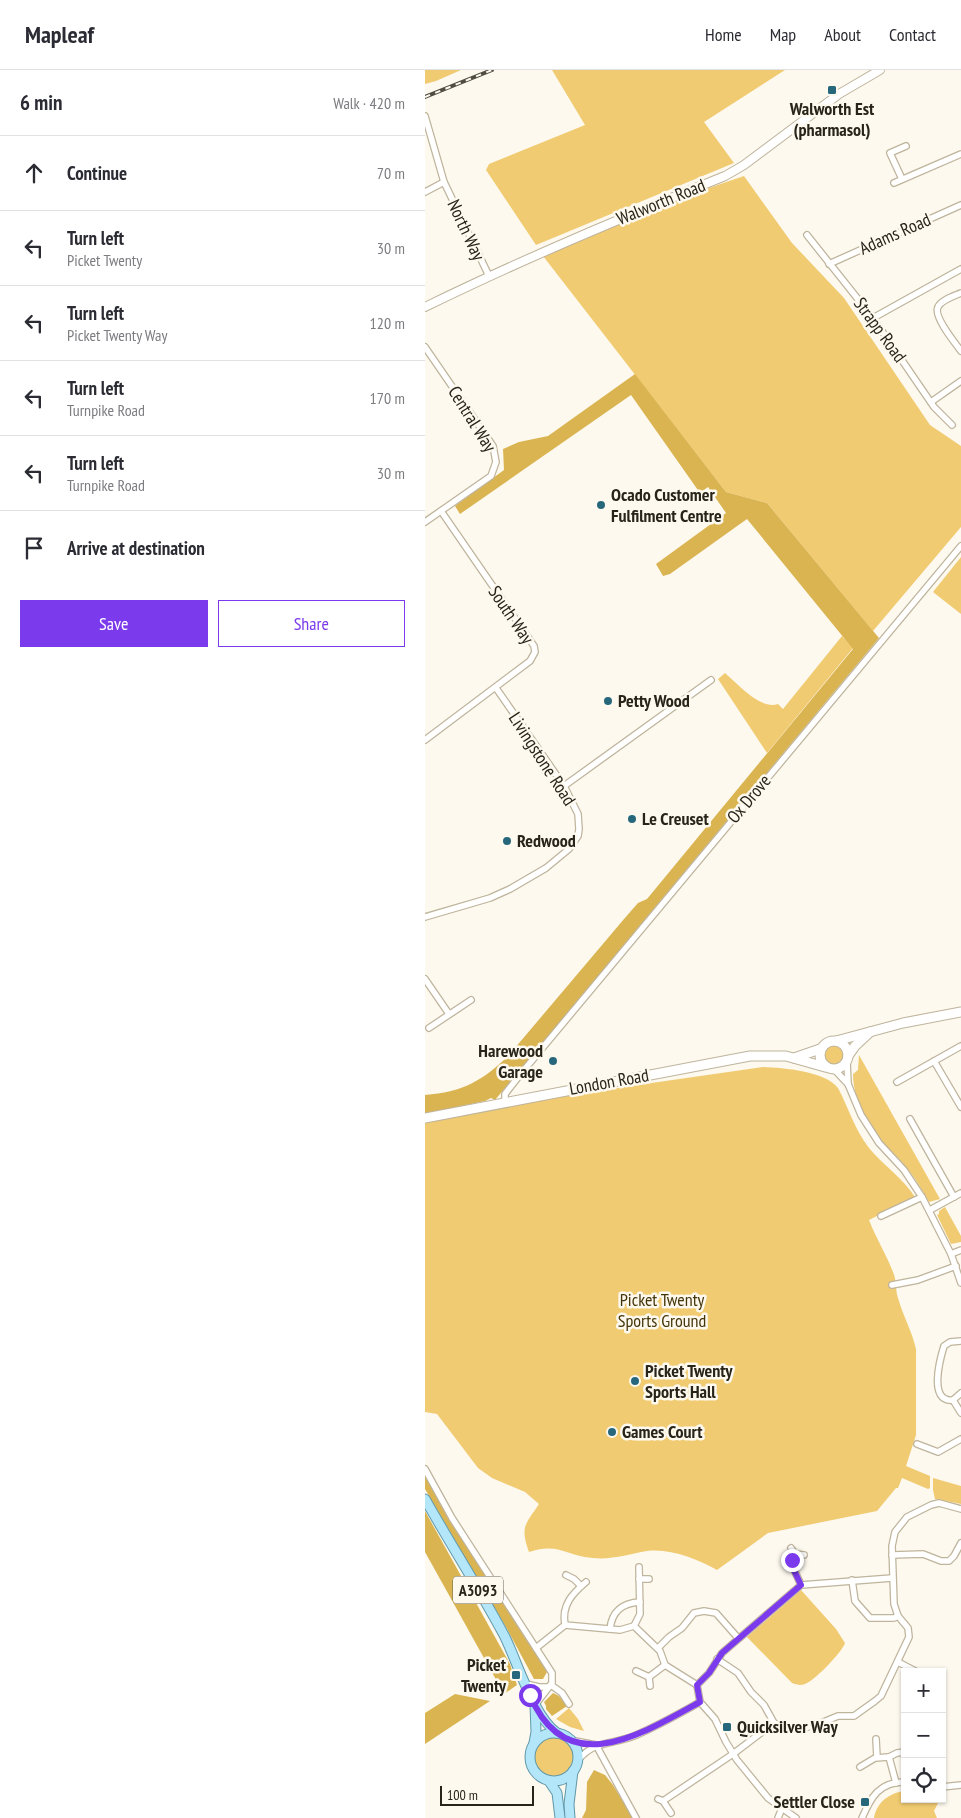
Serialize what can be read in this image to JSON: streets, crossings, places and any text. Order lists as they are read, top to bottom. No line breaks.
{"streets":{"main road":["London Road","A3093"],"street":["Walworth Road","North Way","Adams Road","Strapp Road","Central Way","South Way","Livingstone Road","Ox Drove"]},"crossings":[["Walworth Road","North Way"],["Adams Road","Strapp Road"],["Central Way","South Way"],["South Way","Livingstone Road"],["Ox Drove","London Road"]],"parks":["Picket Twenty Sports Ground"],"places":{"transit":["Walworth Est (pharmasol)","Picket Twenty","Quicksilver Way","Settler Close"],"other":["Ocado Customer Fulfilment Centre","Petty Wood","Le Creuset","Redwood","Harewood Garage","Picket Twenty Sports Hall","Games Court"]},"scale_bar":"100 m","page":{"header":"Mapleaf","nav":["Home","Map","About","Contact"],"heading":["6 min","Walk · 420 m"],"list":[["Continue","70 m"],["Turn left","Picket Twenty","30 m"],["Turn left","Picket Twenty Way","120 m"],["Turn left","Turnpike Road","170 m"],["Turn left","Turnpike Road","30 m"],"Arrive at destination"],"buttons":["Save","Share"],"map_buttons":["+","−"],"scale":"100 m"}}
